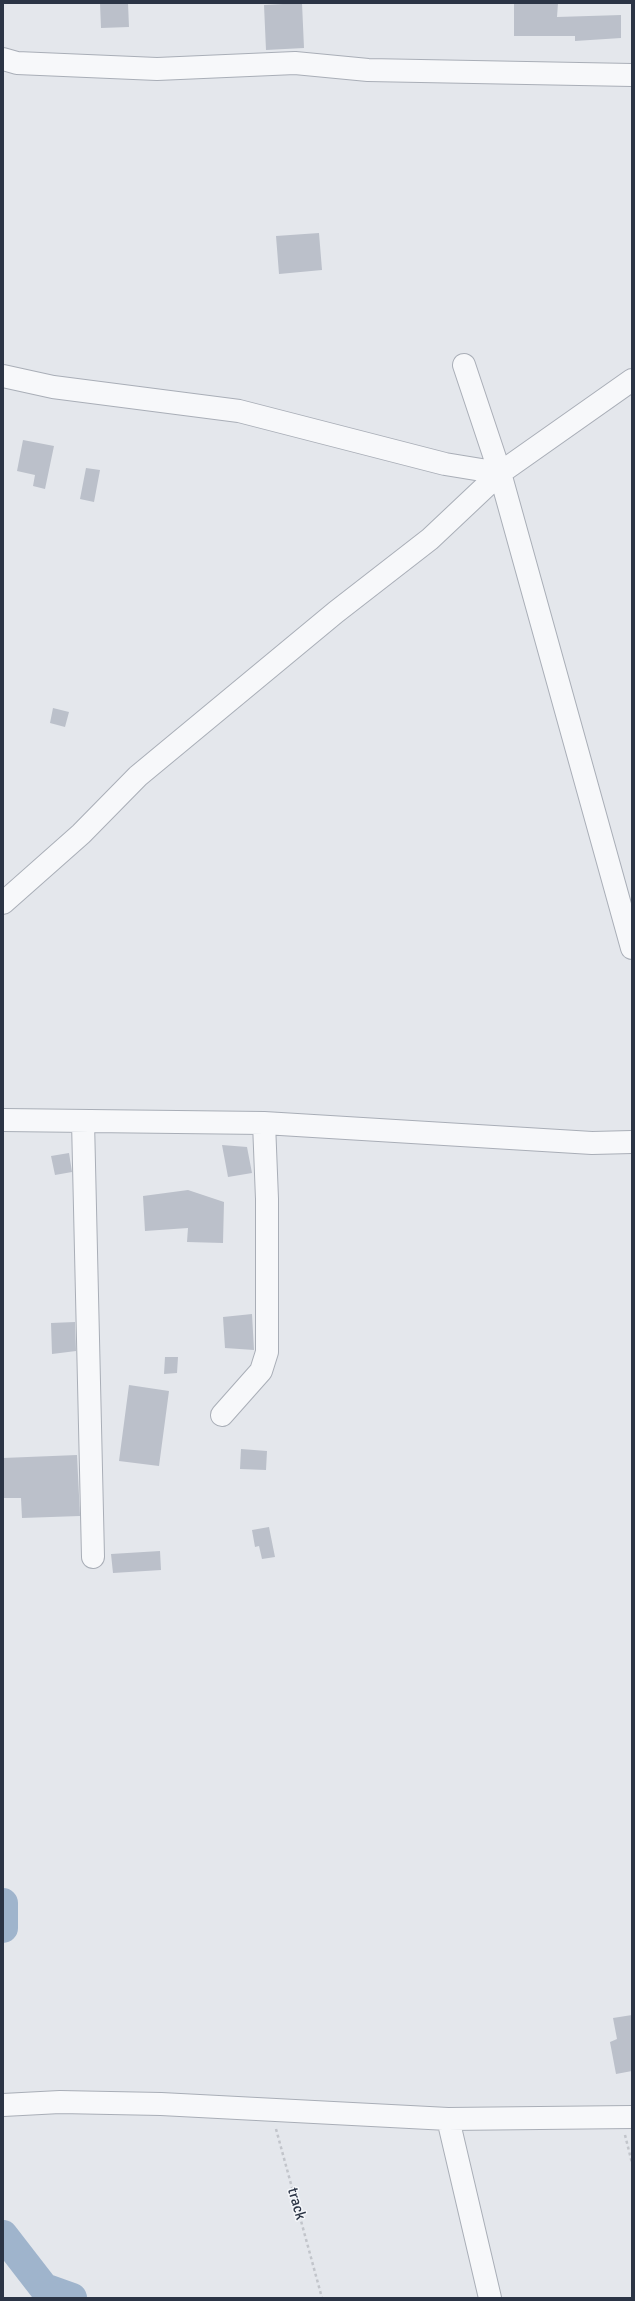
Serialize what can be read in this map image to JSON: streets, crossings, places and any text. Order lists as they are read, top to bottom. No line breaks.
{"streets":{"path":["track"]}}
